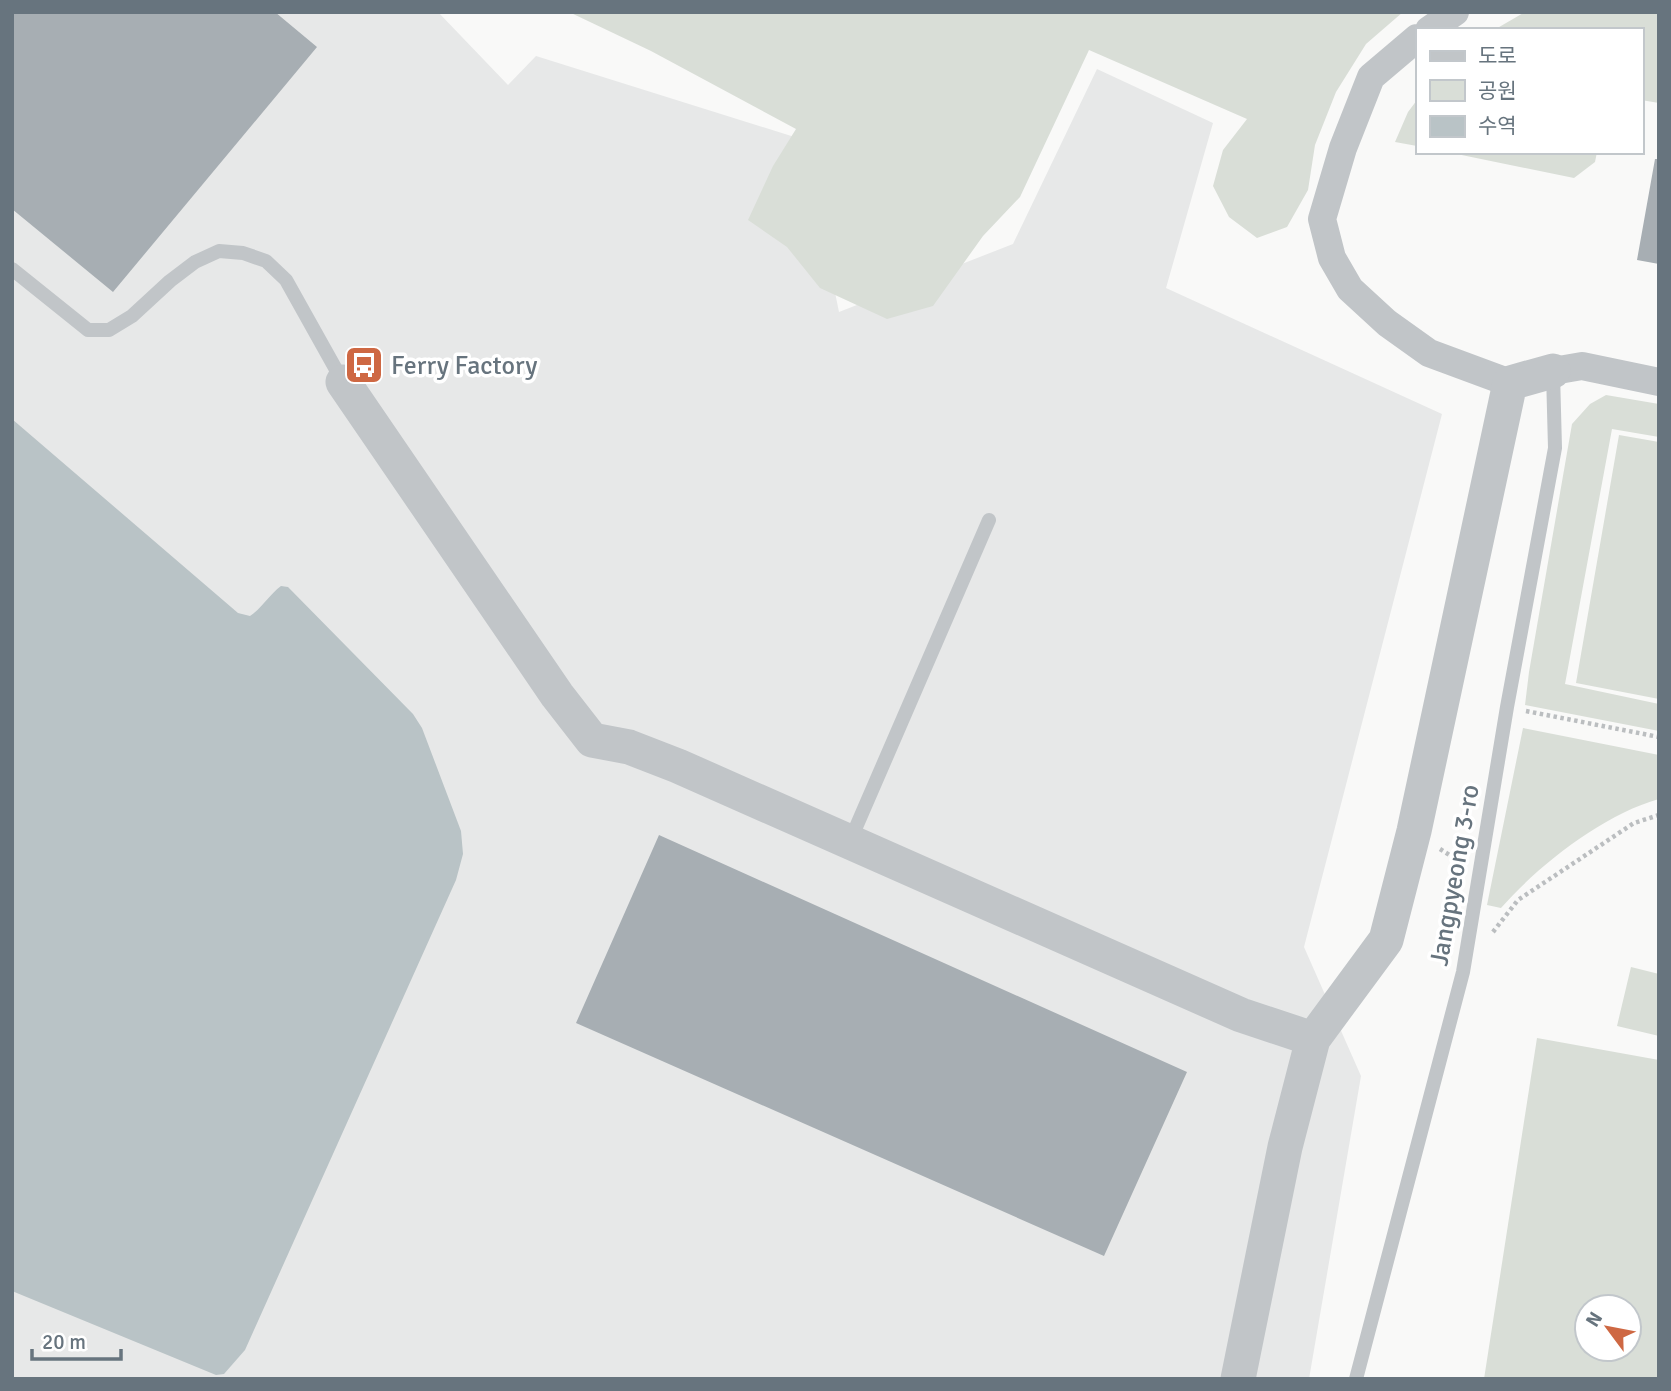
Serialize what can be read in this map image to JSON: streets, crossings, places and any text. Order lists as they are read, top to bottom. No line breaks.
{"streets":{"lane":["Jangpyeong 3-ro"]},"places":{"bus stop":["Ferry Factory"]},"legend":["도로","공원","수역"],"scale_bar":"20 m","north":"top left"}
